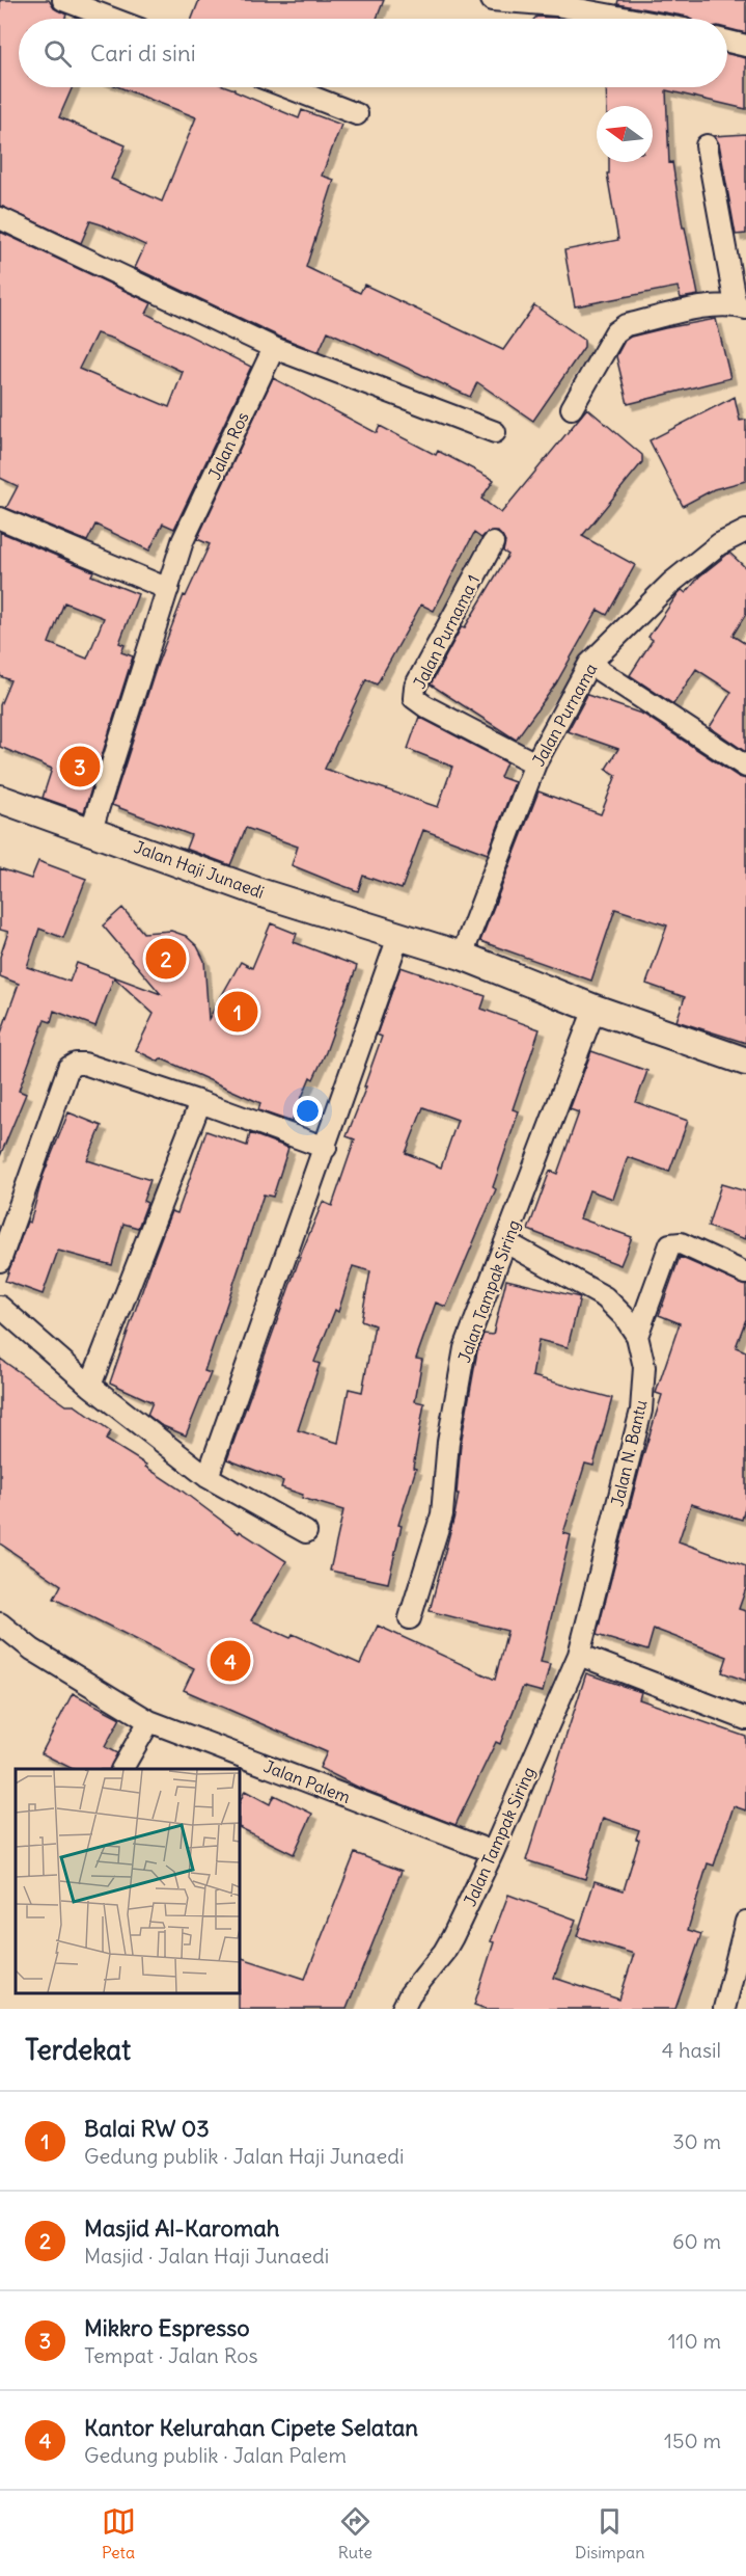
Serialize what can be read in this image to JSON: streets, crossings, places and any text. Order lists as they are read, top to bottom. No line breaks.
{"streets":{"street":["Jalan Ros","Jalan Purnama 1","Jalan Purnama","Jalan Haji Junaedi","Jalan Tampak Siring","Jalan N. Bantu","Jalan Palem"]},"crossings":[["Jalan Ros","Jalan Haji Junaedi"],["Jalan Purnama 1","Jalan Purnama"],["Jalan Purnama","Jalan Haji Junaedi"],["Jalan Haji Junaedi","Jalan Tampak Siring"],["Jalan Tampak Siring","Jalan N. Bantu"],["Jalan Tampak Siring","Jalan Palem"]],"north":"left","page":{"search":"Cari di sini","pins":["3","2","1","4"],"heading":["Terdekat","4 hasil"],"list":[{"mark":"1","name":"Balai RW 03","note":"Gedung publik · Jalan Haji Junaedi","value":"30 m"},{"mark":"2","name":"Masjid Al-Karomah","note":"Masjid · Jalan Haji Junaedi","value":"60 m"},{"mark":"3","name":"Mikkro Espresso","note":"Tempat · Jalan Ros","value":"110 m"},{"mark":"4","name":"Kantor Kelurahan Cipete Selatan","note":"Gedung publik · Jalan Palem","value":"150 m"}],"nav":["Peta","Rute","Disimpan"]}}
